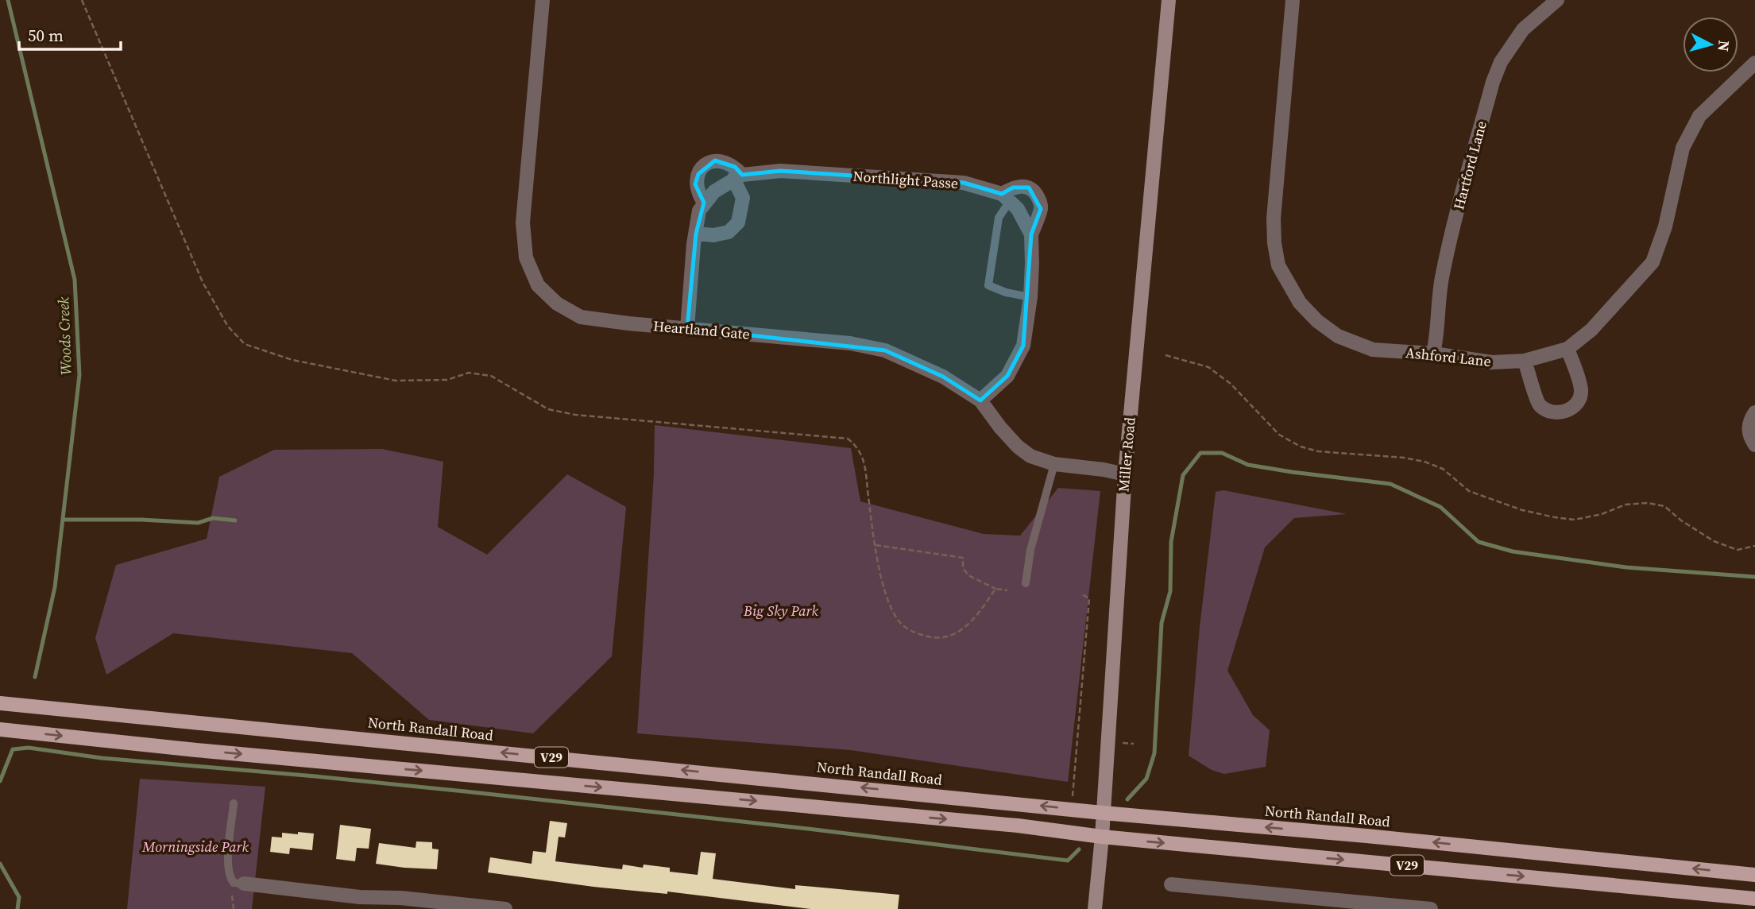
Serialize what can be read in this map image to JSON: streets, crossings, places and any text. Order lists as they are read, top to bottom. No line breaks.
{"streets":{"main road":["North Randall Road","V29"],"street":["Hartford Lane","Northlight Passe","Heartland Gate","Ashford Lane","Miller Road"]},"crossings":[["Hartford Lane","Ashford Lane"],["Heartland Gate","Miller Road"],["Miller Road","North Randall Road"],["Miller Road","V29"]],"water":["Woods Creek"],"parks":["Big Sky Park","Morningside Park"],"scale_bar":"50 m","north":"right"}
